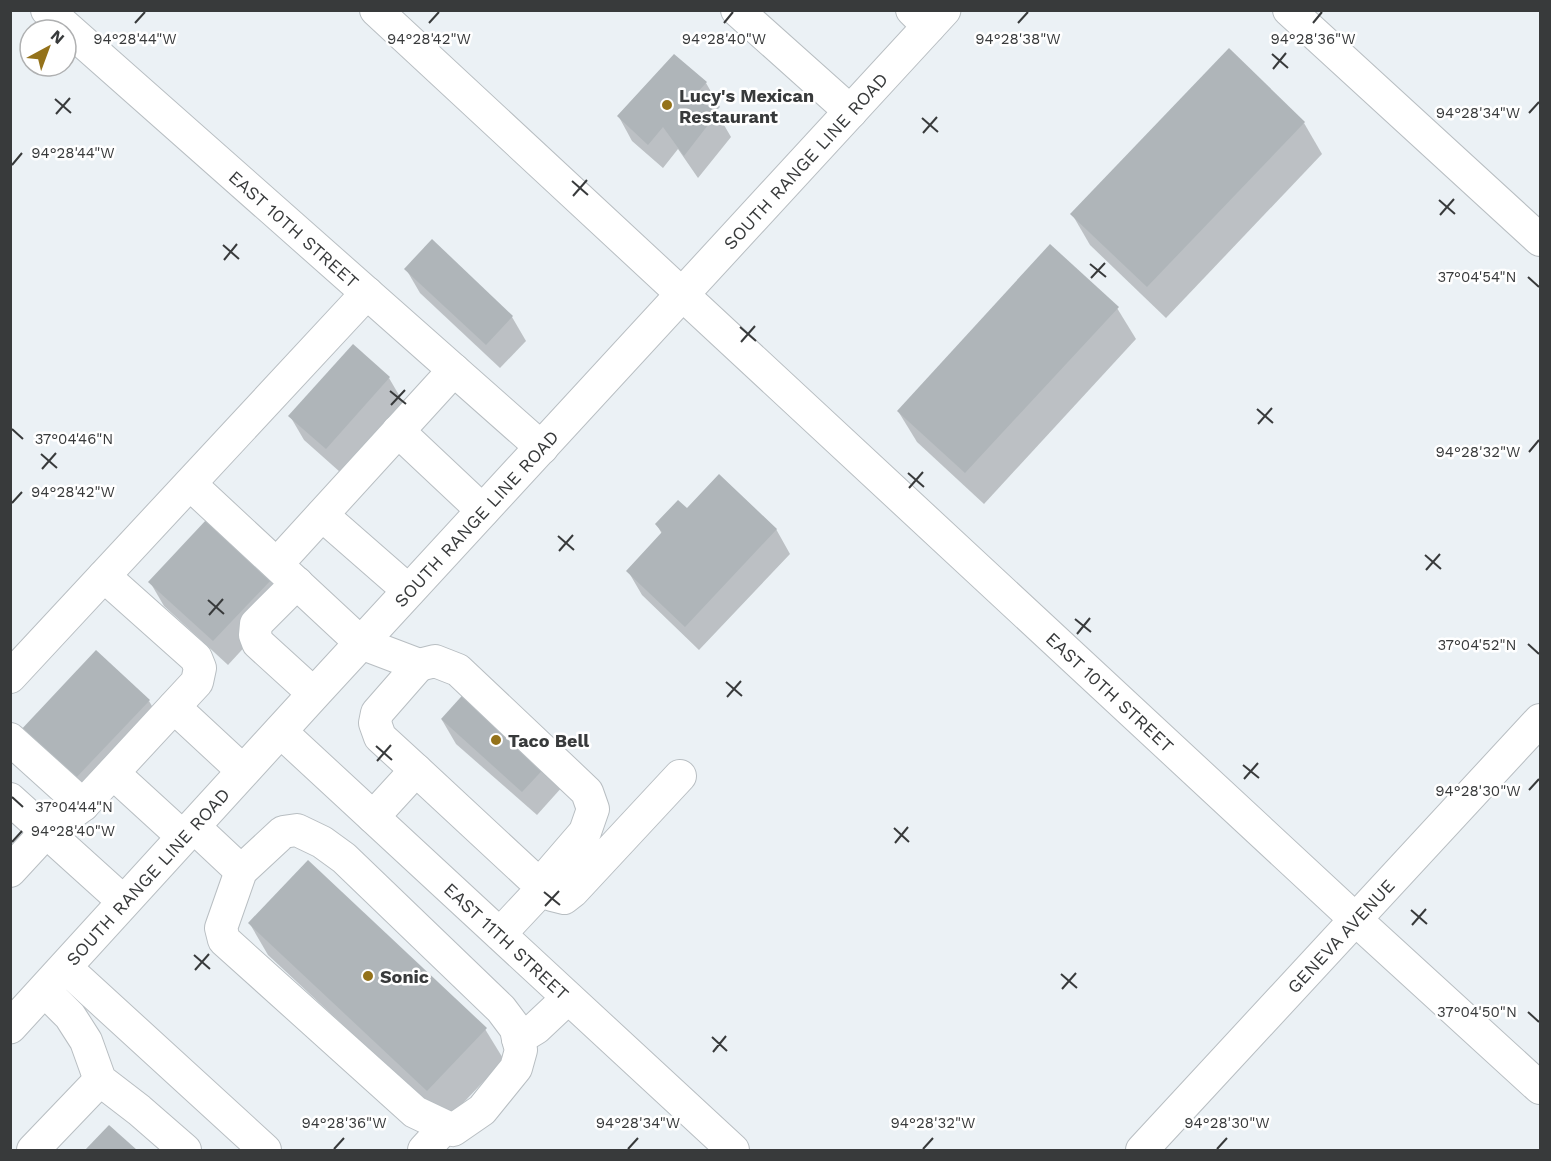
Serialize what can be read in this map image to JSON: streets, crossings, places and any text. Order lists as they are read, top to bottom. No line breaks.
{"streets":{"main road":["SOUTH RANGE LINE ROAD"],"street":["EAST 10TH STREET","GENEVA AVENUE","EAST 11TH STREET"]},"crossings":[["SOUTH RANGE LINE ROAD","EAST 10TH STREET"],["SOUTH RANGE LINE ROAD","EAST 11TH STREET"],["EAST 10TH STREET","GENEVA AVENUE"]],"places":["Lucy's Mexican Restaurant","Taco Bell","Sonic"],"north":"top right","coordinates":["94°28'44\"W","94°28'42\"W","94°28'40\"W","94°28'38\"W","94°28'36\"W","94°28'34\"W","37°04'54\"N","37°04'46\"N","94°28'32\"W","37°04'52\"N","94°28'30\"W","37°04'44\"N","37°04'50\"N"]}
